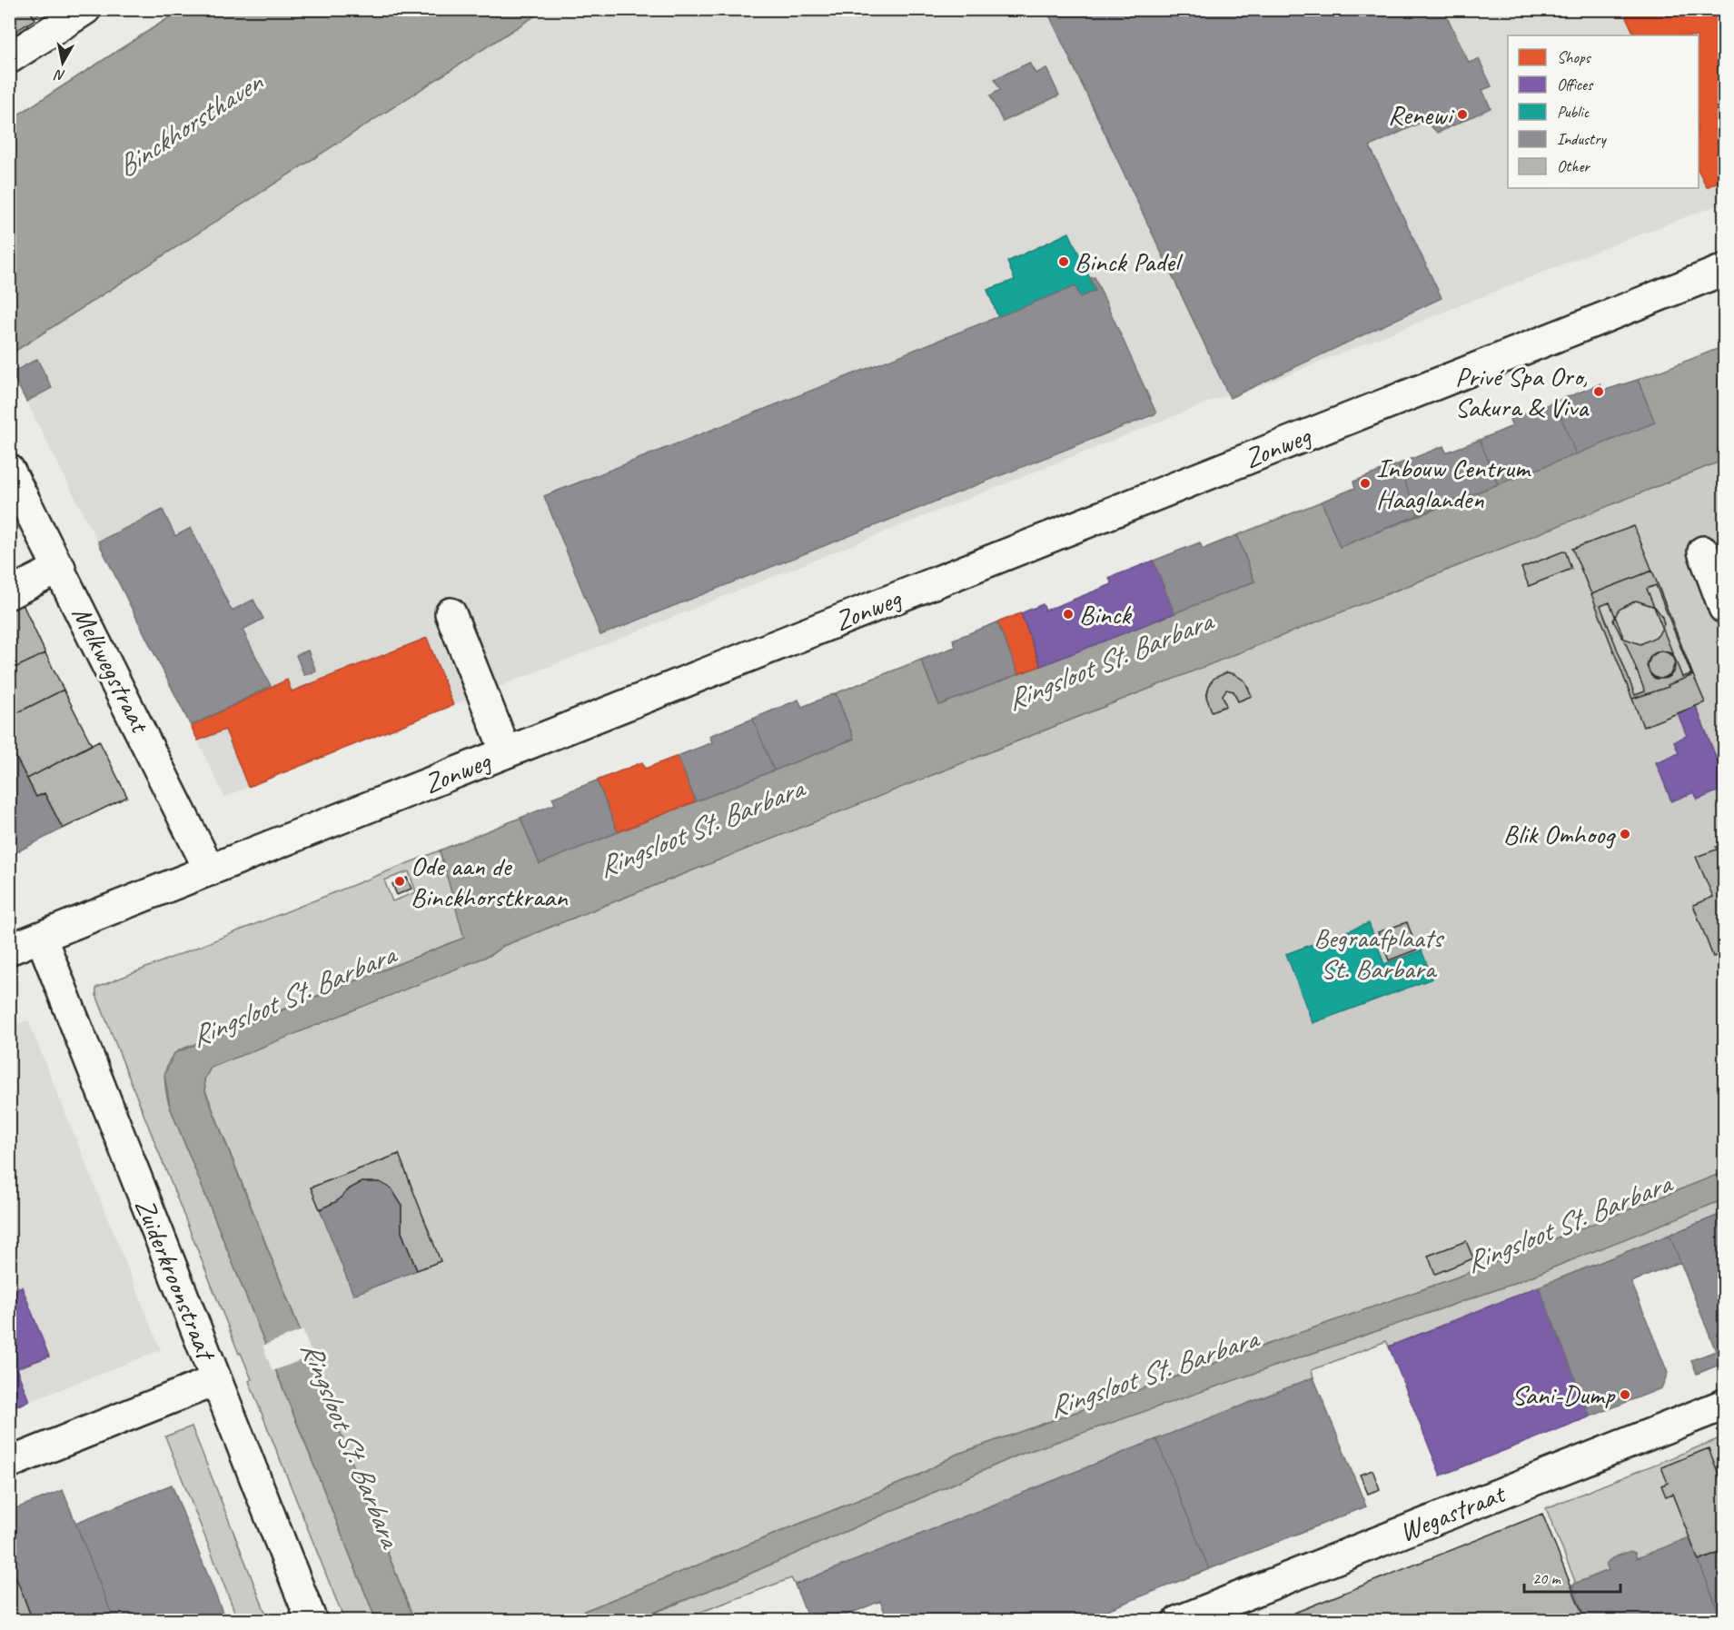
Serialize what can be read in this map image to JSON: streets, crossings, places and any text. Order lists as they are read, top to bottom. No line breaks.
{"streets":{"street":["Zonweg","Melkwegstraat","Zuiderkroonstraat","Wegastraat"]},"crossings":[["Zonweg","Melkwegstraat"],["Zonweg","Zuiderkroonstraat"]],"water":["Binckhorsthaven","Ringsloot St. Barbara"],"parks":["Begraafplaats St. Barbara"],"places":["Renewi","Binck Padel","Privé Spa Oro, Sakura & Viva","Inbouw Centrum Haaglanden","Binck","Blik Omhoog","Ode aan de Binckhorstkraan","Sani-Dump"],"legend":["Shops","Offices","Public","Industry","Other"],"scale_bar":"20 m","north":"bottom"}
